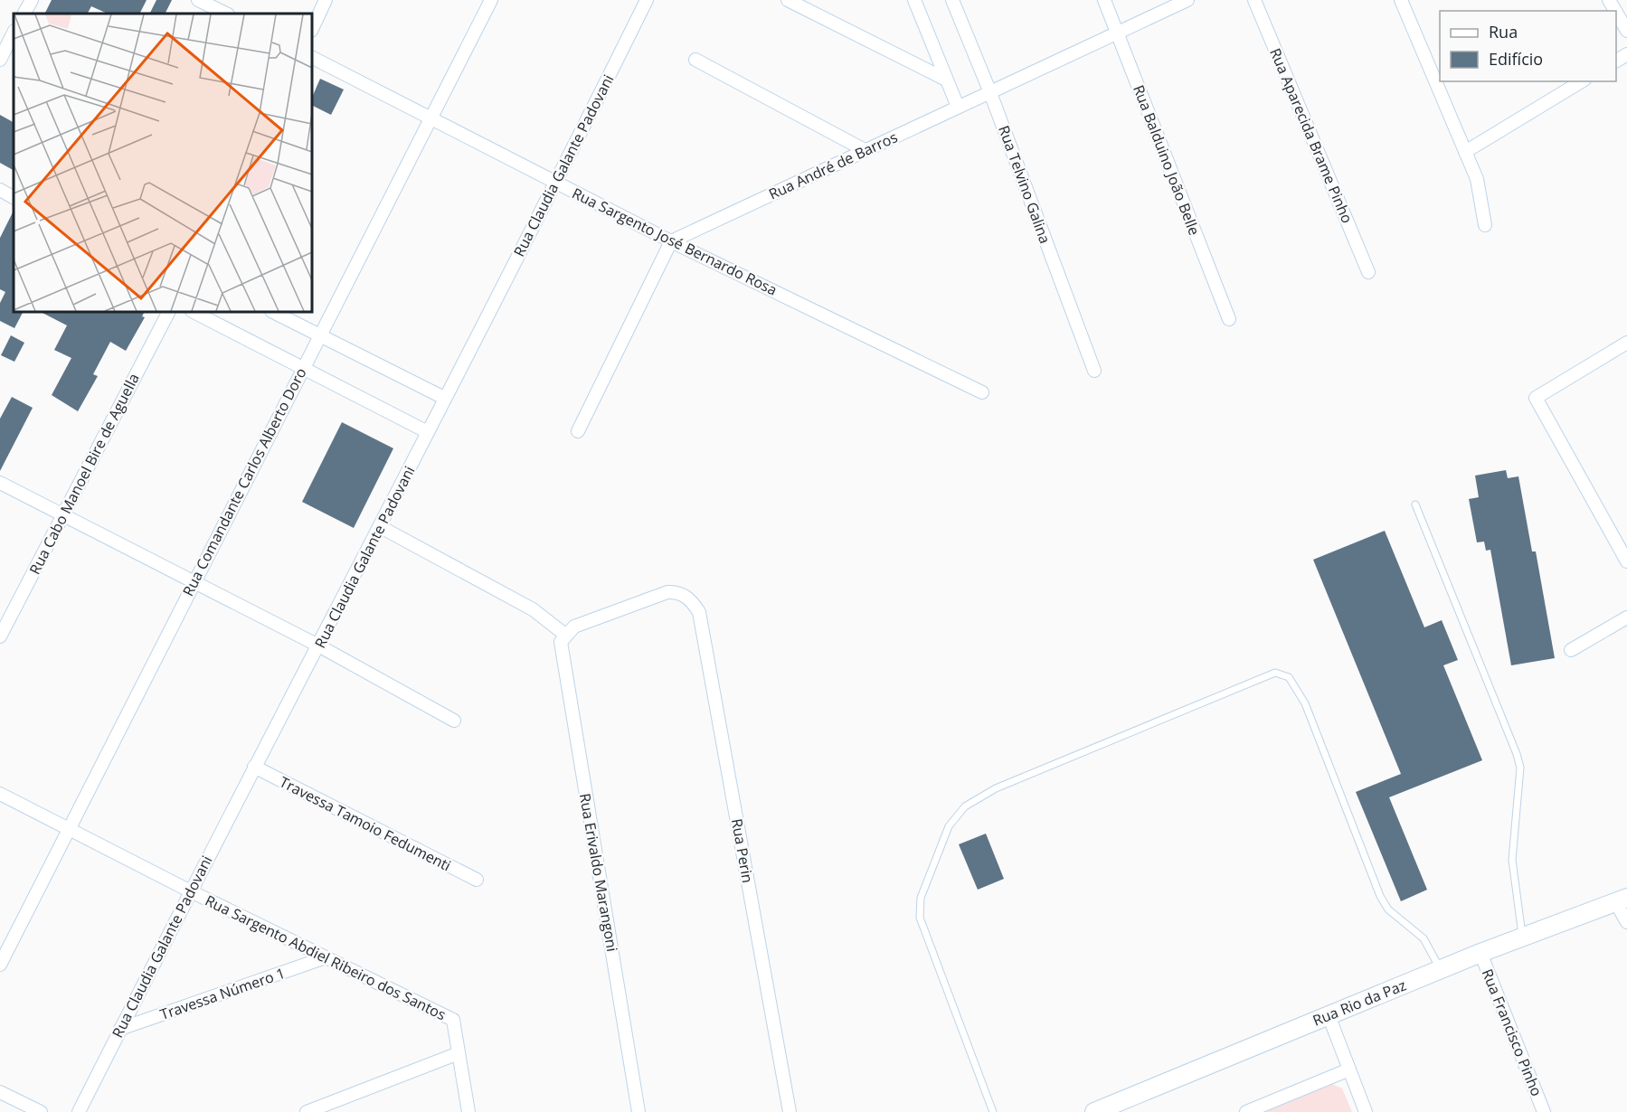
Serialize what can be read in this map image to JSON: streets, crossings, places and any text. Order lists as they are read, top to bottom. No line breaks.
{"streets":{"main road":["Rua Rio da Paz"],"street":["Rua Aparecida Brame Pinho","Rua Balduino João Belle","Rua Claudia Galante Padovani","Rua André de Barros","Rua Telvino Galina","Rua Sargento José Bernardo Rosa","Rua Cabo Manoel Bire de Aguella","Rua Comandante Carlos Alberto Doro","Travessa Tamoio Fedumenti","Rua Perin","Rua Erivaldo Marangoni","Rua Sargento Abdiel Ribeiro dos Santos","Travessa Número 1","Rua Francisco Pinho"]},"crossings":[["Rua Balduino João Belle","Rua André de Barros"],["Rua Claudia Galante Padovani","Rua Sargento José Bernardo Rosa"],["Rua Claudia Galante Padovani","Travessa Tamoio Fedumenti"],["Rua Claudia Galante Padovani","Rua Sargento Abdiel Ribeiro dos Santos"],["Rua Claudia Galante Padovani","Travessa Número 1"],["Rua André de Barros","Rua Telvino Galina"],["Rua André de Barros","Rua Sargento José Bernardo Rosa"],["Rua Sargento José Bernardo Rosa","Rua Comandante Carlos Alberto Doro"],["Rua Comandante Carlos Alberto Doro","Rua Sargento Abdiel Ribeiro dos Santos"],["Rua Perin","Rua Erivaldo Marangoni"],["Rua Sargento Abdiel Ribeiro dos Santos","Travessa Número 1"],["Rua Rio da Paz","Rua Francisco Pinho"]],"legend":["Rua","Edifício"]}
